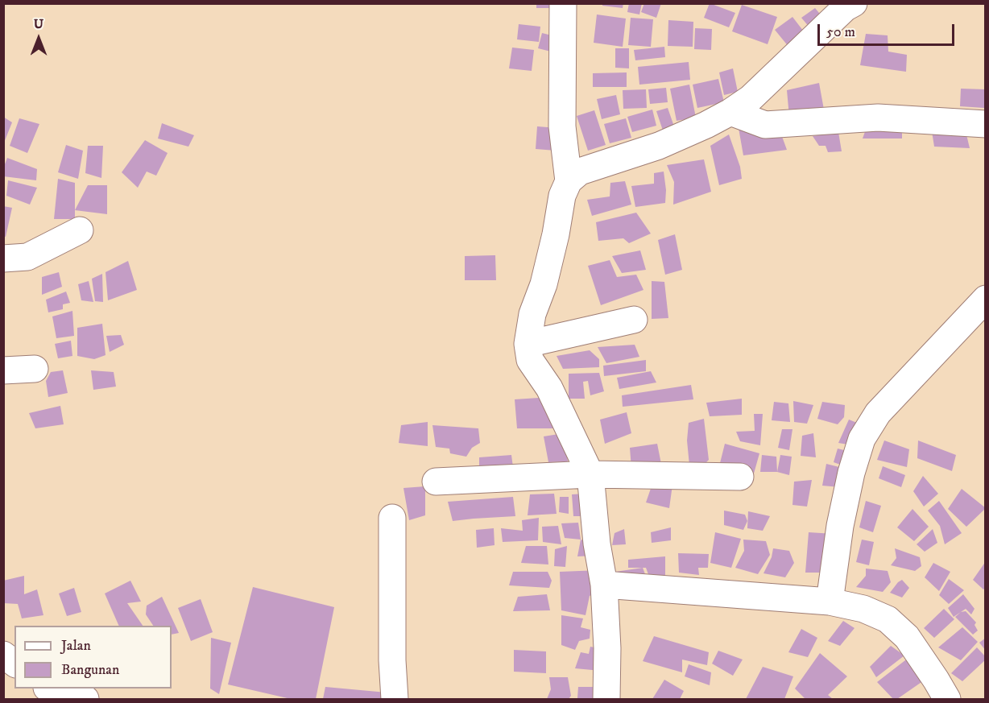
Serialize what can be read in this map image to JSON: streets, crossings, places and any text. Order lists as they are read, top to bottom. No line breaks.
{"legend":["Jalan","Bangunan"],"scale_bar":"50 m","north":"top"}
